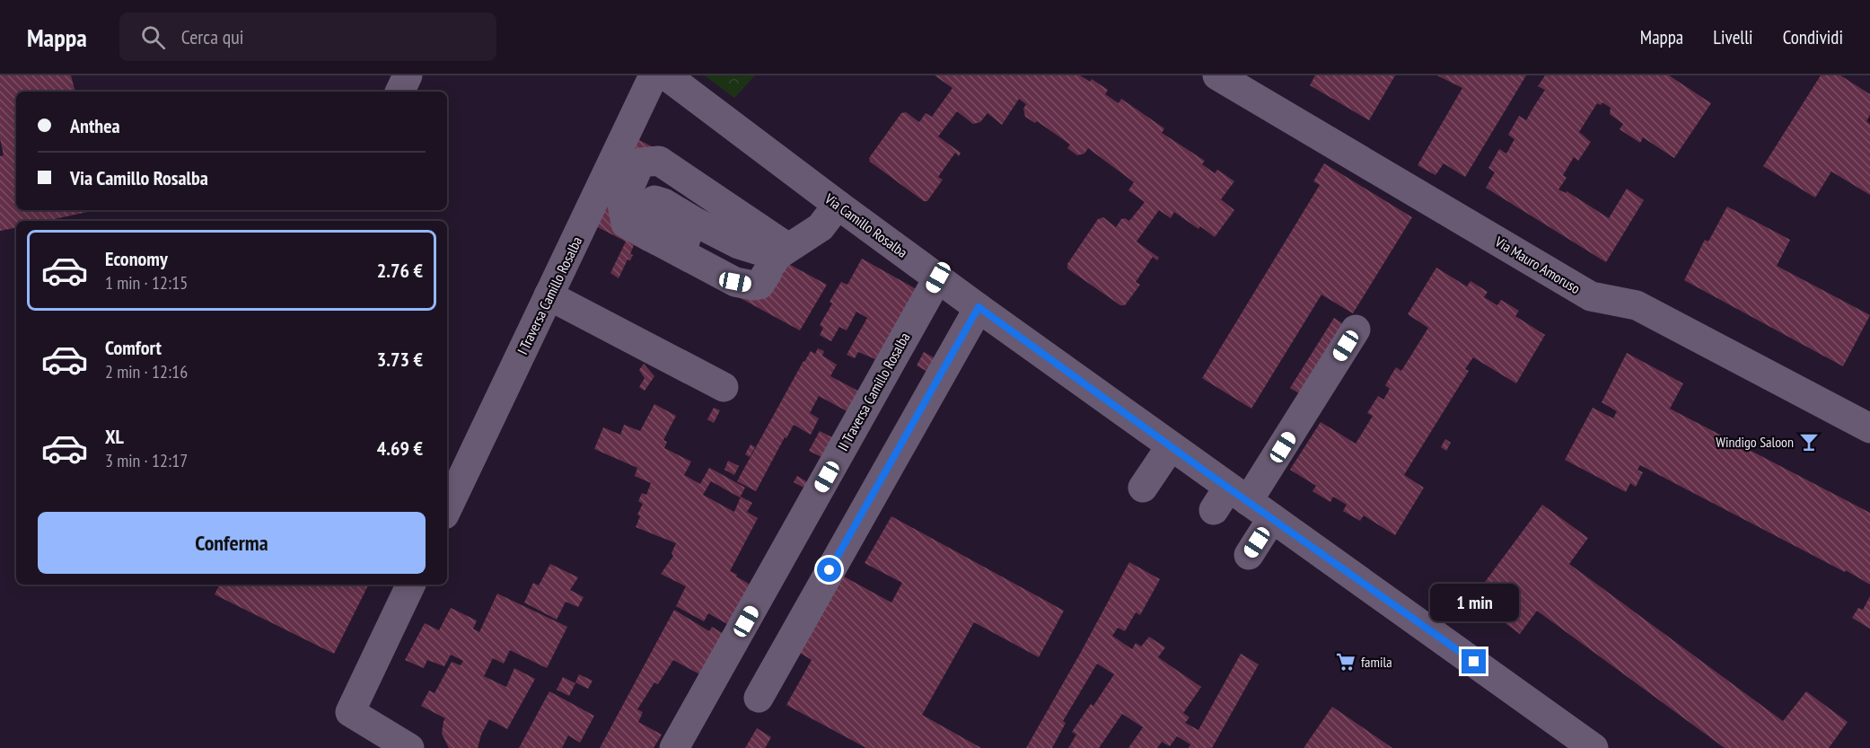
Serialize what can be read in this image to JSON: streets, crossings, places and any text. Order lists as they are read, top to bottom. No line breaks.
{"streets":{"street":["Via Camillo Rosalba","Via Mauro Amoruso","I Traversa Camillo Rosalba","II Traversa Camillo Rosalba"]},"crossings":[["Via Camillo Rosalba","II Traversa Camillo Rosalba"]],"places":{"bar":["Windigo Saloon"],"supermarket":["famila"]},"page":{"header":"Mappa","search":"Cerca qui","nav":["Mappa","Livelli","Condividi"],"banner":["Anthea","Via Camillo Rosalba"],"list":[{"name":"Economy","note":"1 min · 12:15","value":"2.76 €"},{"name":"Comfort","note":"2 min · 12:16","value":"3.73 €"},{"name":"XL","note":"3 min · 12:17","value":"4.69 €"}],"buttons":"Conferma","bubble":"1 min"}}
